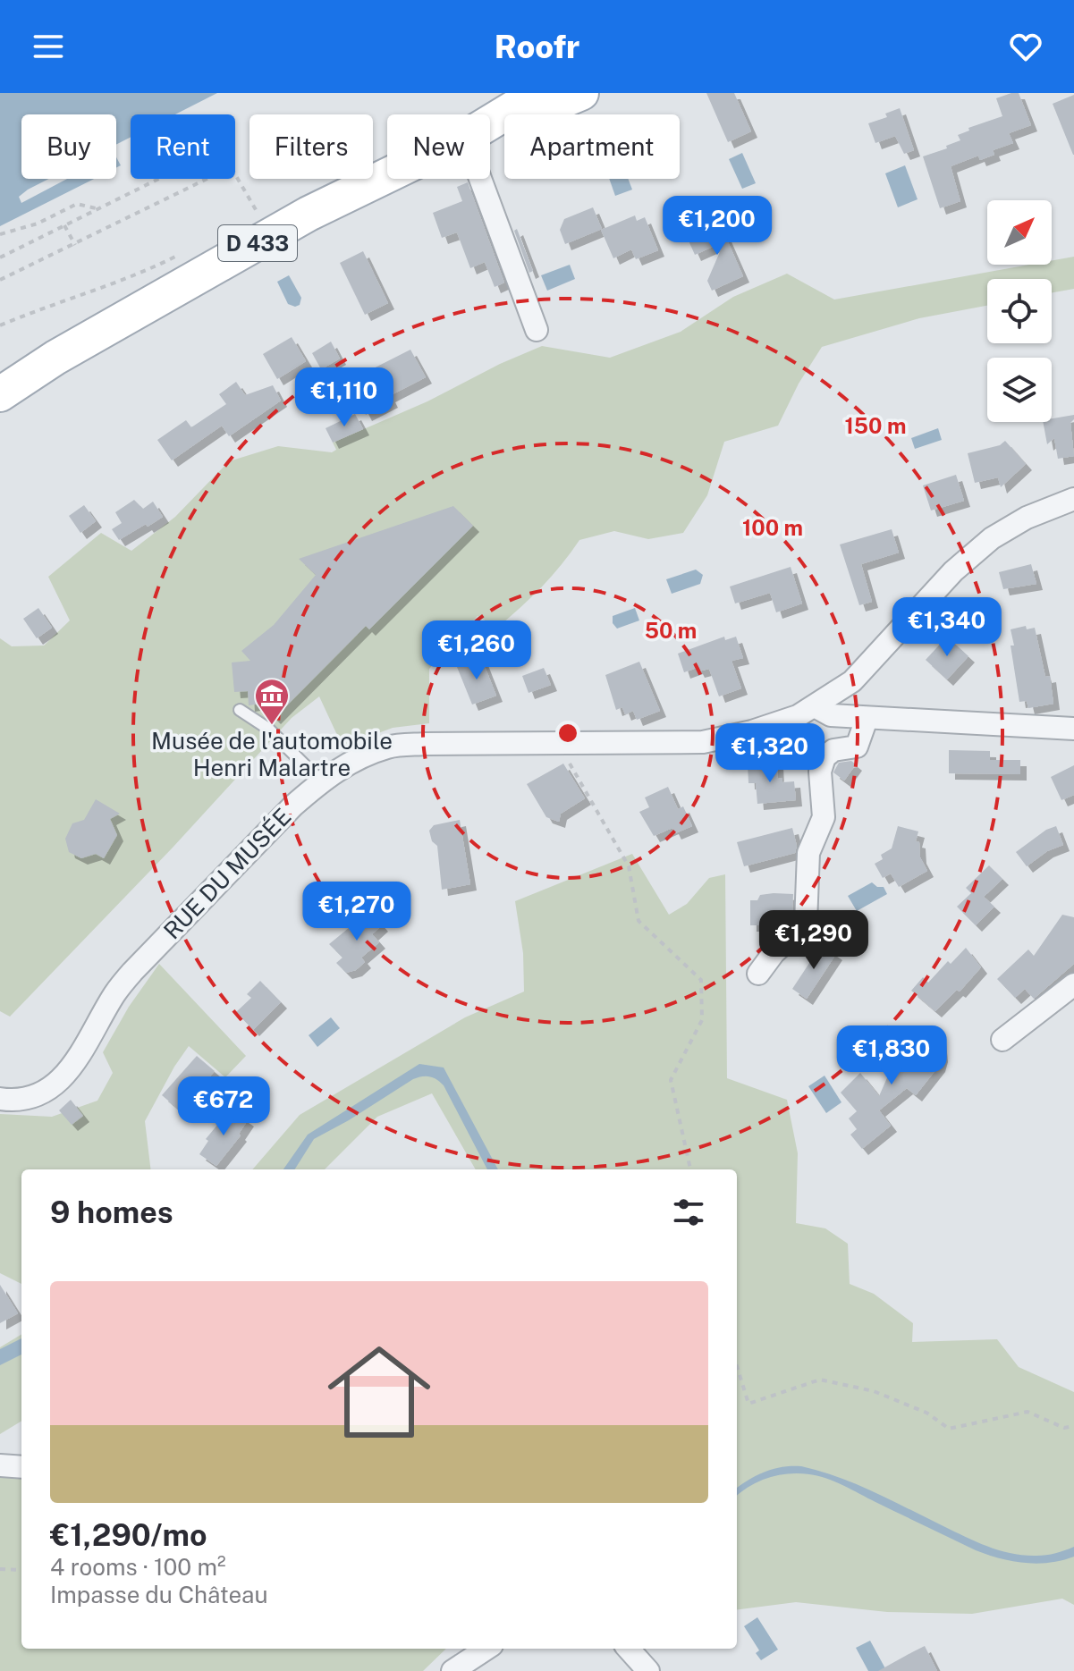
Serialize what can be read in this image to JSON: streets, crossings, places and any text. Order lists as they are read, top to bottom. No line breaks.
{"streets":{"main road":["D 433"],"street":["RUE DU MUSÉE"]},"places":{"museum":["Musée de l'automobile Henri Malartre"]},"north":"top right","page":{"header":"Roofr","chip":["Buy","Rent","Filters","New","Apartment"],"price":["€1,200","€1,110","€1,340","€1,260","€1,320","€1,270","€1,290","€1,830","€672"],"heading":"9 homes","list":[{"name":"€1,290/mo","note":"4 rooms · 100 m² · Impasse du Château"}]},"rings":["150 m","100 m","50 m"]}
